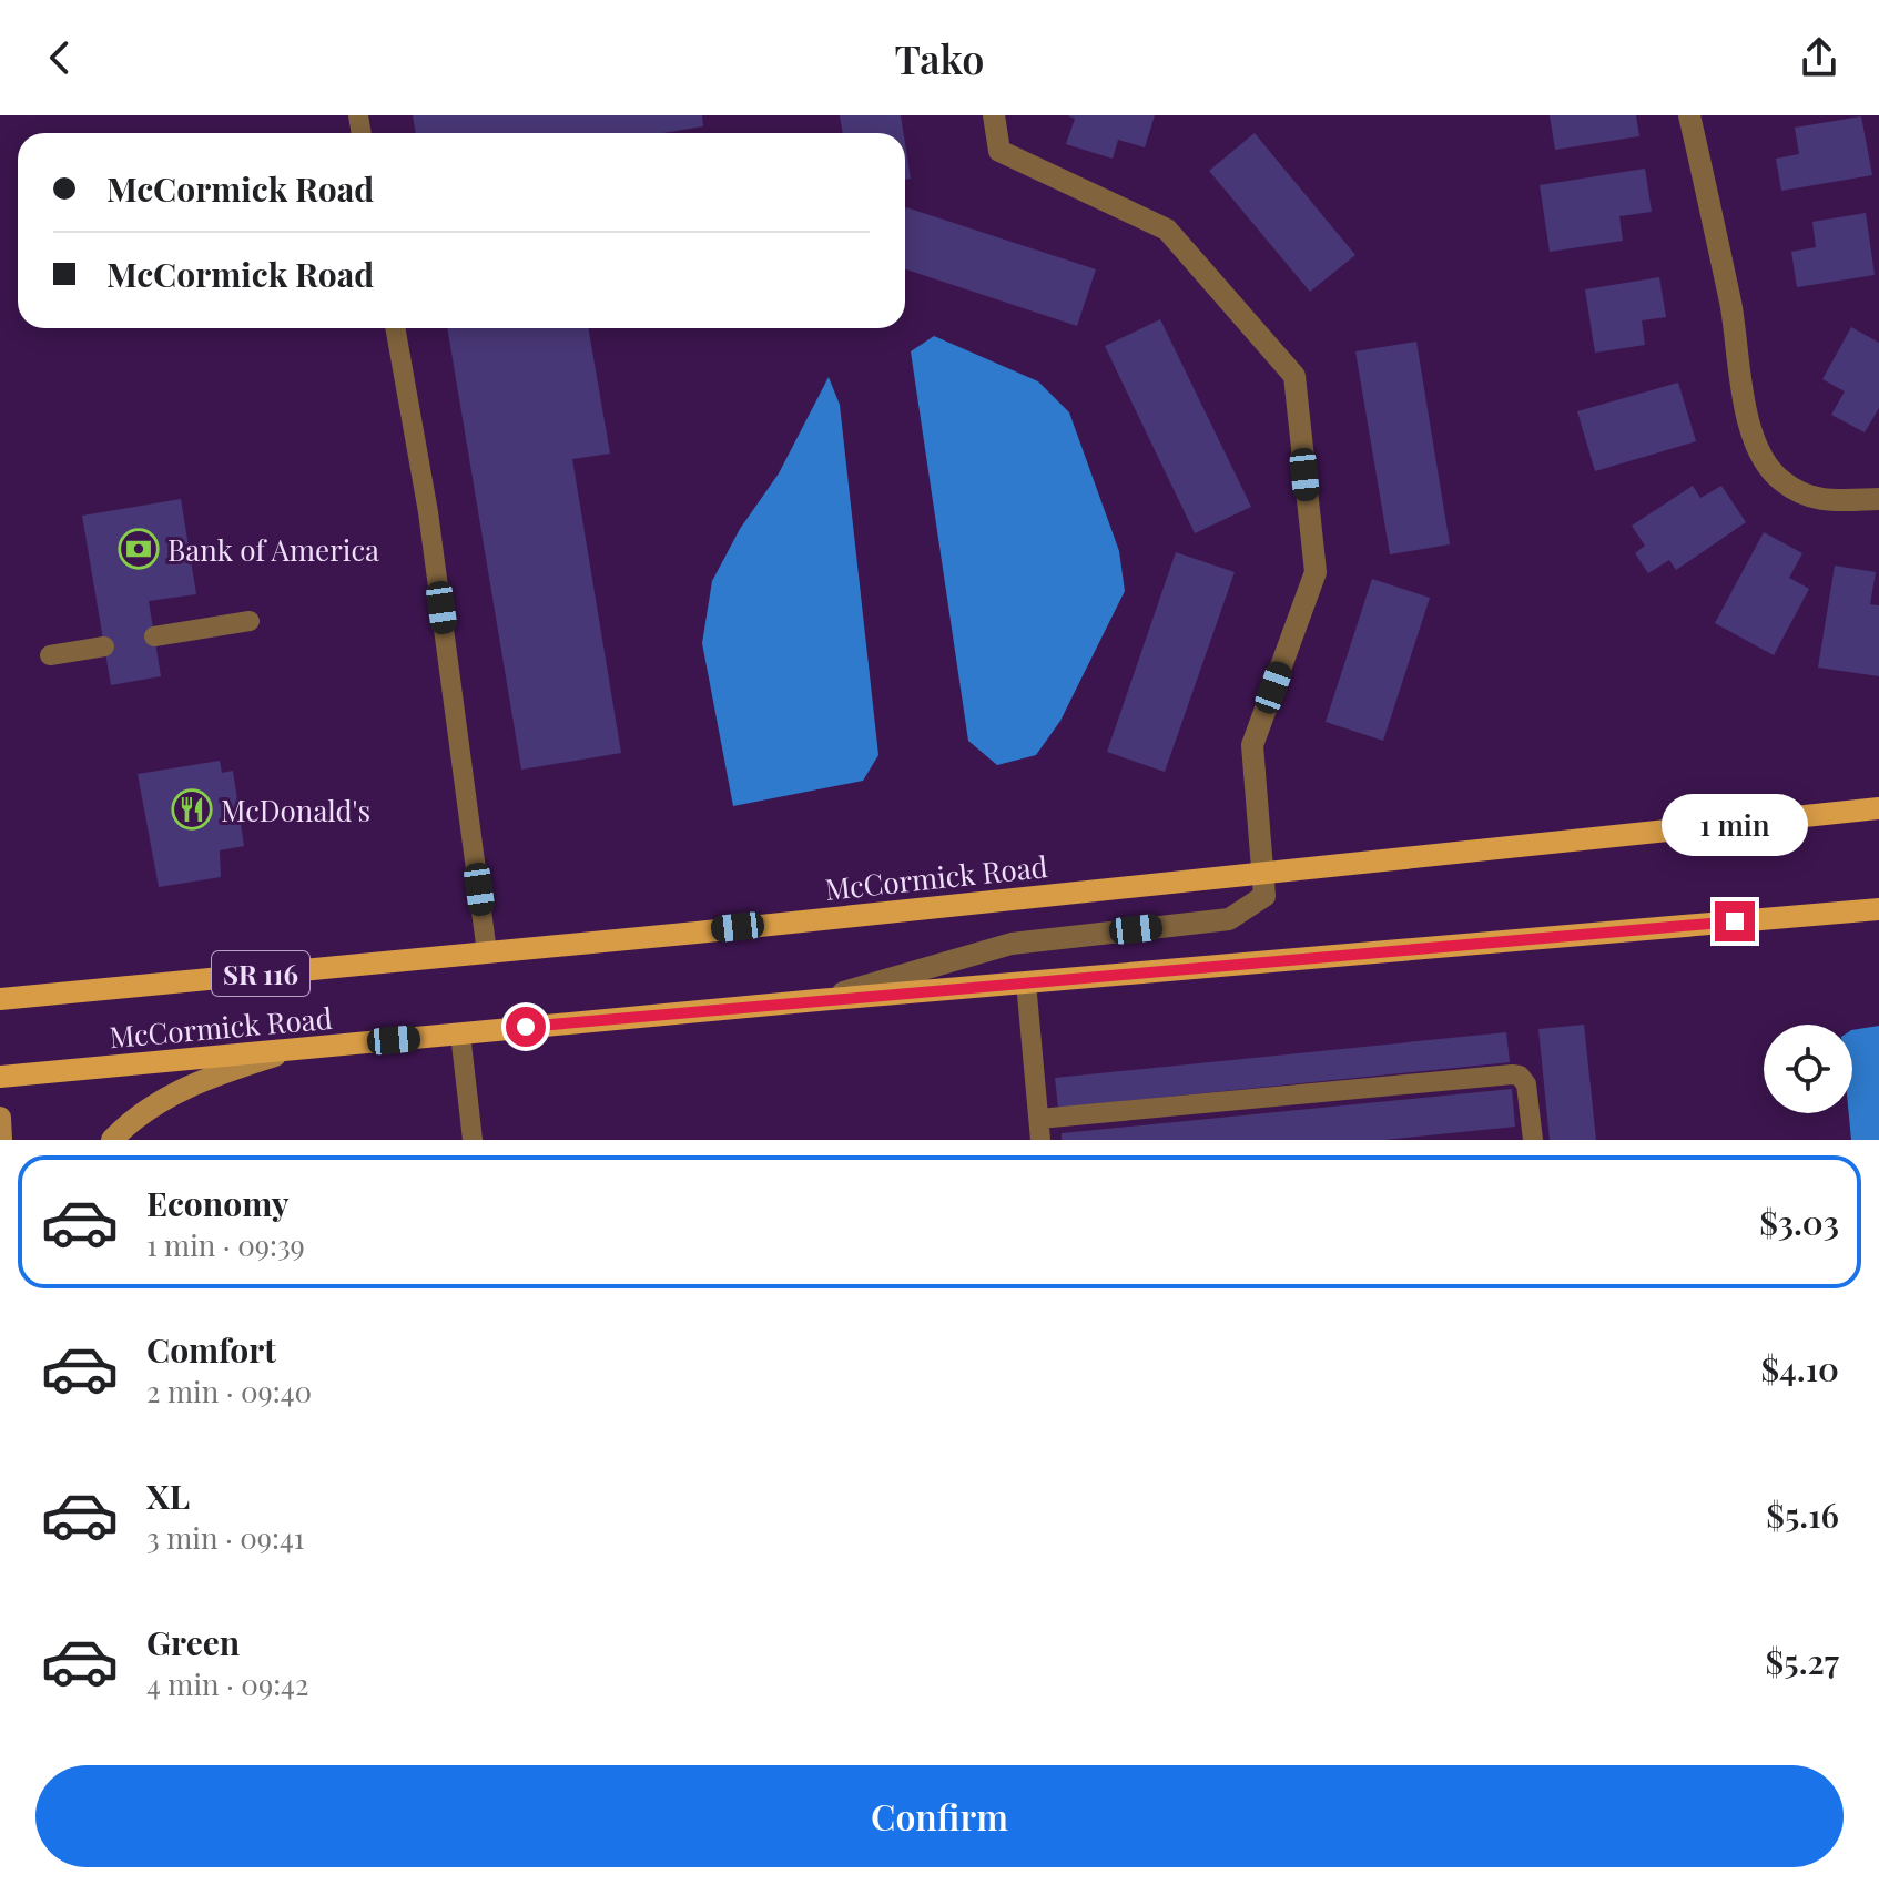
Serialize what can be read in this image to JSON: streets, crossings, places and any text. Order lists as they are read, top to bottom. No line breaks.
{"streets":{"main road":["McCormick Road","SR 116"]},"places":{"bank":["Bank of America"],"restaurant":["McDonald's"]},"page":{"header":"Tako","banner":["McCormick Road","McCormick Road"],"bubble":"1 min","list":[{"name":"Economy","note":"1 min · 09:39","value":"$3.03"},{"name":"Comfort","note":"2 min · 09:40","value":"$4.10"},{"name":"XL","note":"3 min · 09:41","value":"$5.16"},{"name":"Green","note":"4 min · 09:42","value":"$5.27"}],"buttons":"Confirm"}}
